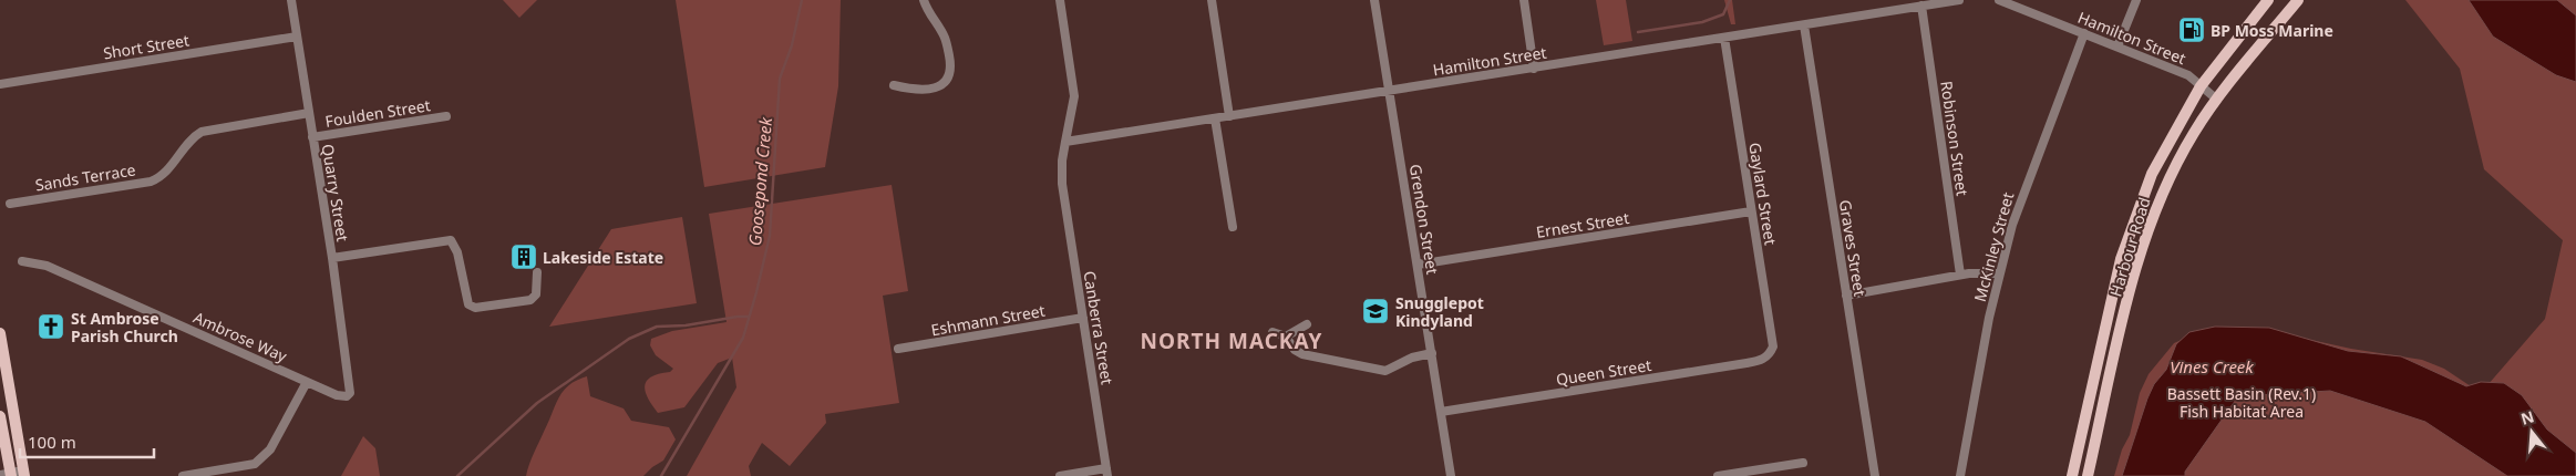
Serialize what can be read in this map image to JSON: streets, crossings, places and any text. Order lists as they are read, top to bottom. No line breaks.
{"streets":{"main road":["Harbour Road"],"street":["Hamilton Street","Short Street","Foulden Street","Robinson Street","Sands Terrace","Quarry Street","Gaylard Street","Grendon Street","Ernest Street","McKinley Street","Graves Street","Eshmann Street","Canberra Street","Ambrose Way","Queen Street"]},"crossings":[["Hamilton Street","Robinson Street"],["Hamilton Street","Gaylard Street"],["Hamilton Street","Grendon Street"],["Hamilton Street","McKinley Street"],["Hamilton Street","Harbour Road"],["Hamilton Street","Graves Street"],["Hamilton Street","Canberra Street"],["Short Street","Quarry Street"],["Foulden Street","Quarry Street"],["Sands Terrace","Quarry Street"],["Quarry Street","Ambrose Way"],["Gaylard Street","Ernest Street"],["Gaylard Street","Queen Street"],["Grendon Street","Ernest Street"],["Grendon Street","Queen Street"],["Eshmann Street","Canberra Street"]],"districts":["NORTH MACKAY"],"water":["Goosepond Creek","Vines Creek"],"parks":["Bassett Basin (Rev.1) Fish Habitat Area"],"places":{"fuel station":["BP Moss Marine"],"building":["Lakeside Estate"],"school or university":["Snugglepot Kindyland"],"church":["St Ambrose Parish Church"]},"scale_bar":"100 m","north":"top"}
